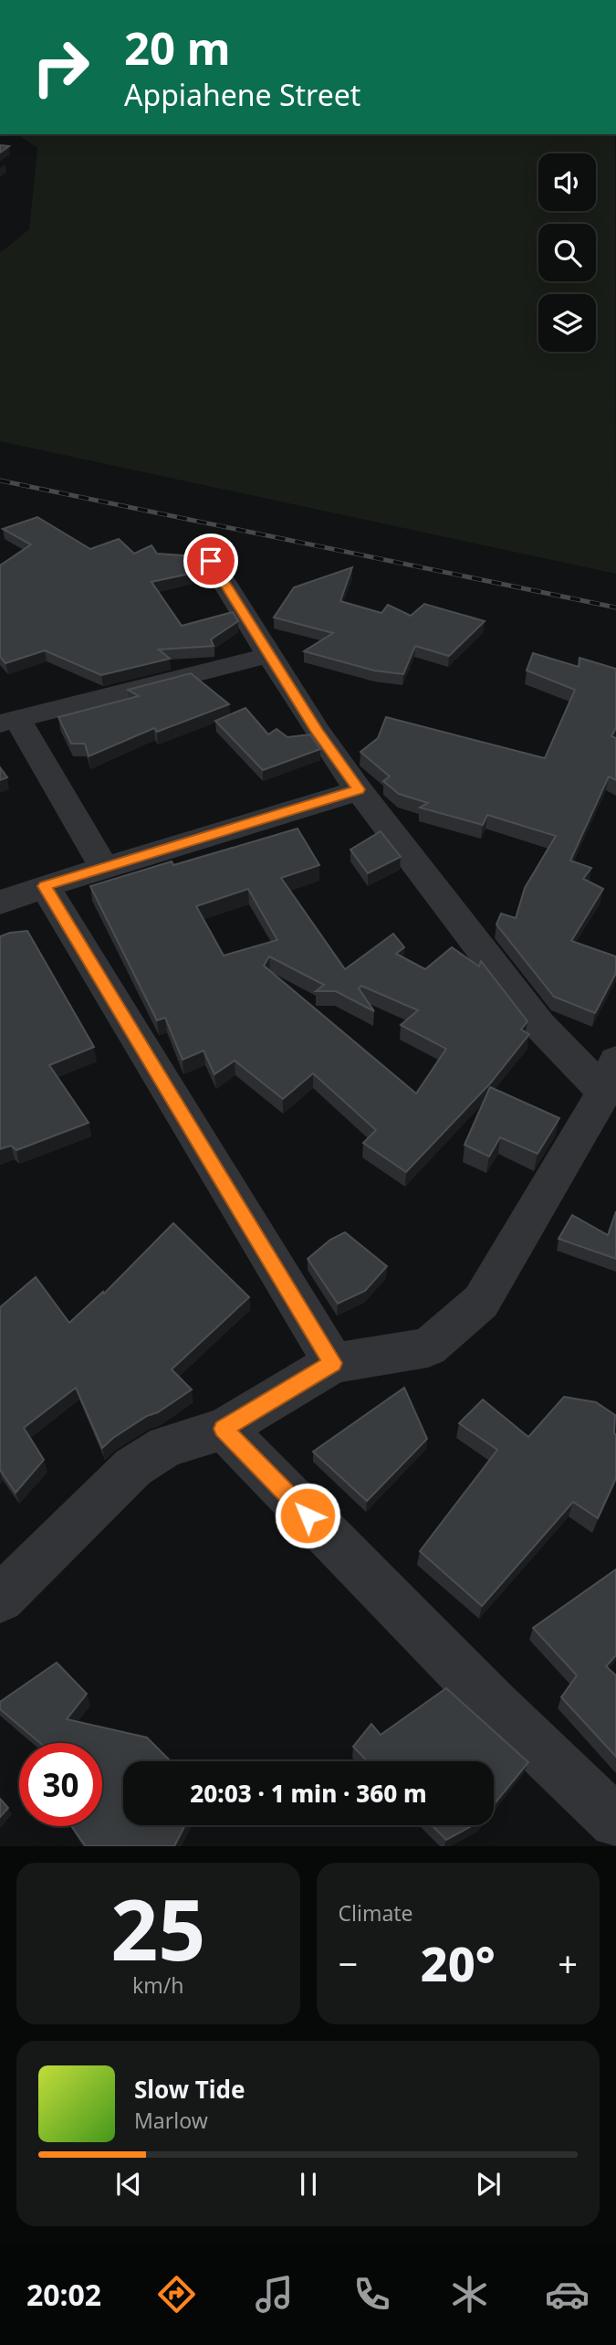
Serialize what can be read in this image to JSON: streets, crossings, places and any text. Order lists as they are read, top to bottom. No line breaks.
{"page":{"turn":["20 m","Appiahene Street"],"limit":"30","trip":"20:03 · 1 min · 360 m","tile":[["25","km/h"],"Climate"],"heat":["−","20°","+"],"song":["Slow Tide","Marlow"],"tabs":"20:02"}}
